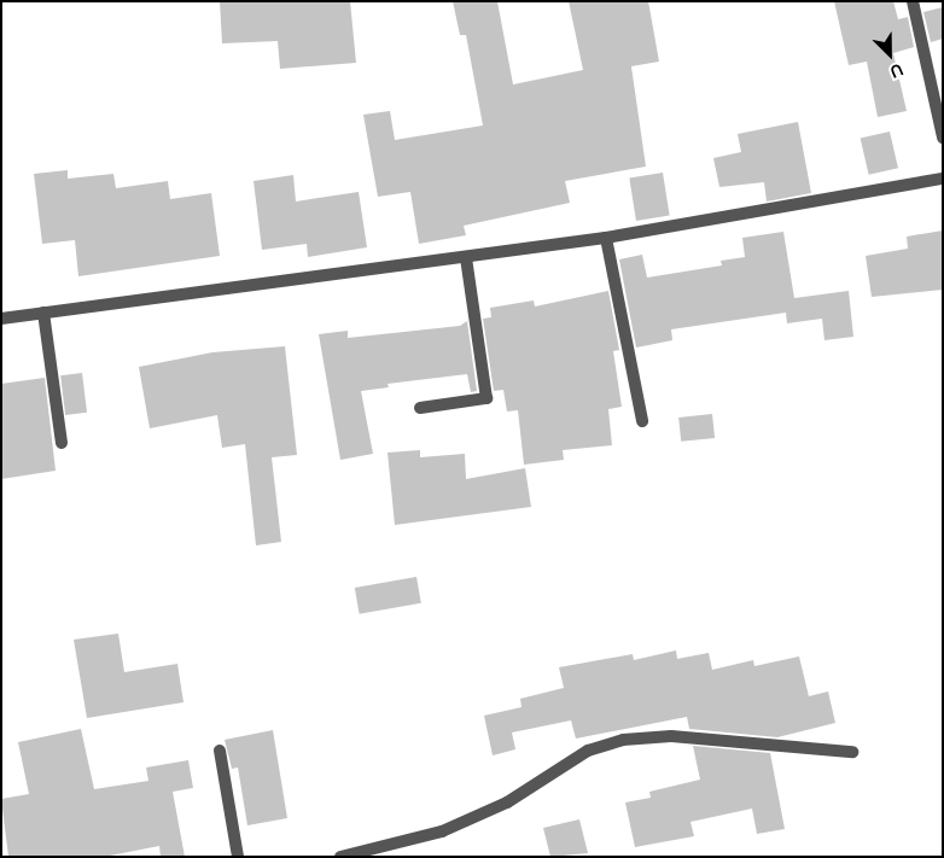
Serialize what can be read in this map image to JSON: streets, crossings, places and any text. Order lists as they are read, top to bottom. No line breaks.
{"north":"bottom right"}
